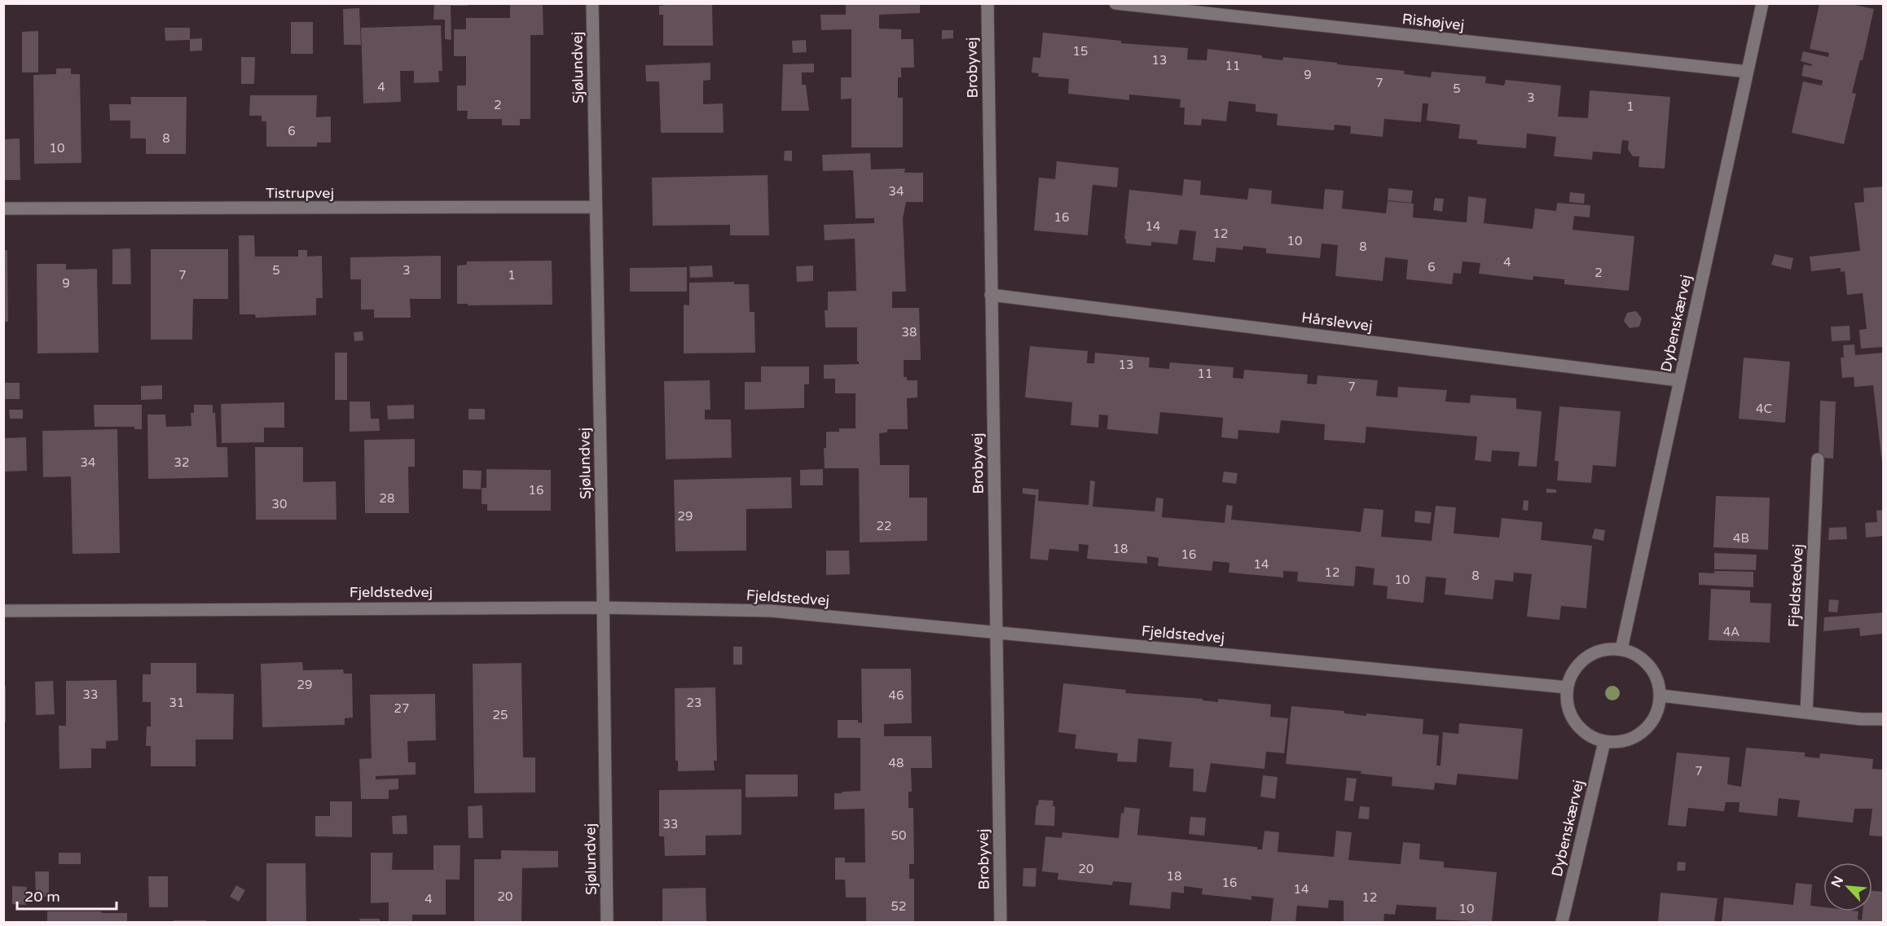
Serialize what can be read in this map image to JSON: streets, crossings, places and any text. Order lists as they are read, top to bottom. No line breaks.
{"streets":{"street":["Rishøjvej","Sjølundvej","Brobyvej","Tistrupvej","Hårslevvej","Dybenskærvej","Fjeldstedvej"]},"crossings":[["Rishøjvej","Dybenskærvej"],["Sjølundvej","Tistrupvej"],["Sjølundvej","Fjeldstedvej"],["Brobyvej","Hårslevvej"],["Brobyvej","Fjeldstedvej"],["Hårslevvej","Dybenskærvej"],["Dybenskærvej","Fjeldstedvej"]],"house_numbers":["15","13","11","9","7","4","5","3","2","1","6","8","10","34","16","14","12","10","8","4","6","5","3","2","7","1","9","38","13","11","7","4C","34","32","16","28","30","29","22","4B","18","16","14","12","8","10","4A","29","33","46","31","23","27","25","48","7","33","50","20","18","16","14","20","12","4","52","10"],"scale_bar":"20 m","north":"top left"}
